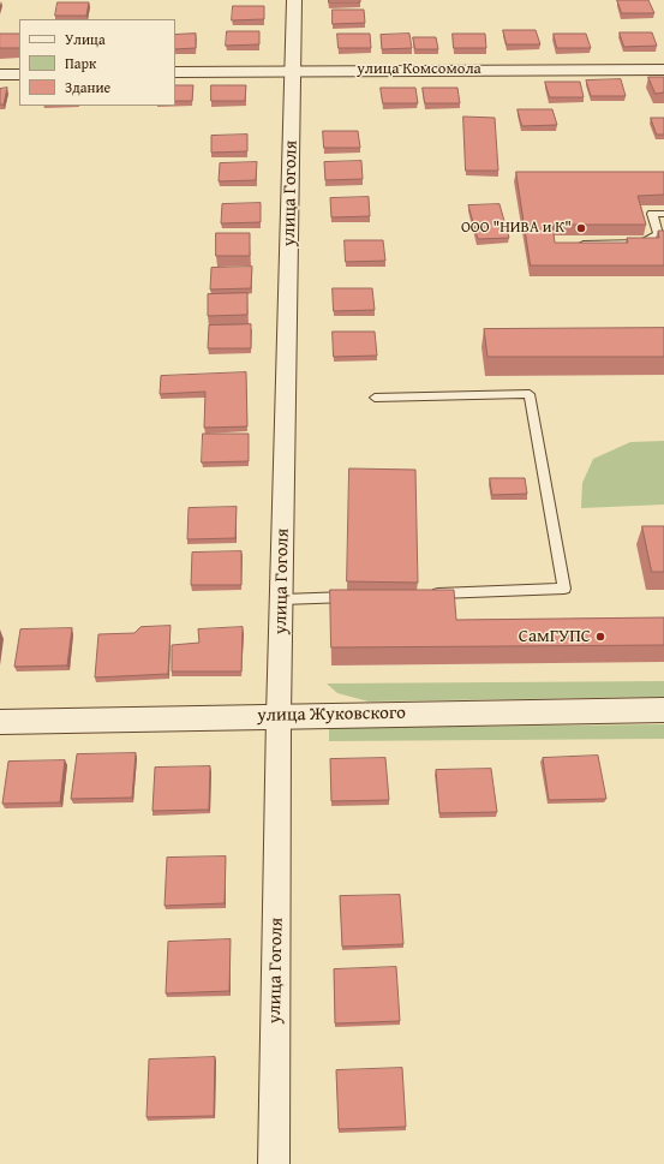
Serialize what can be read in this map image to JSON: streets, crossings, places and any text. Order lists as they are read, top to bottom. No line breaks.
{"streets":{"street":["улица Комсомола","улица Гоголя","улица Жуковского"]},"crossings":[["улица Комсомола","улица Гоголя"],["улица Гоголя","улица Жуковского"]],"places":["OOO \"НИВА и К\"","СамГУПС"],"legend":["Улица","Парк","Здание"]}
